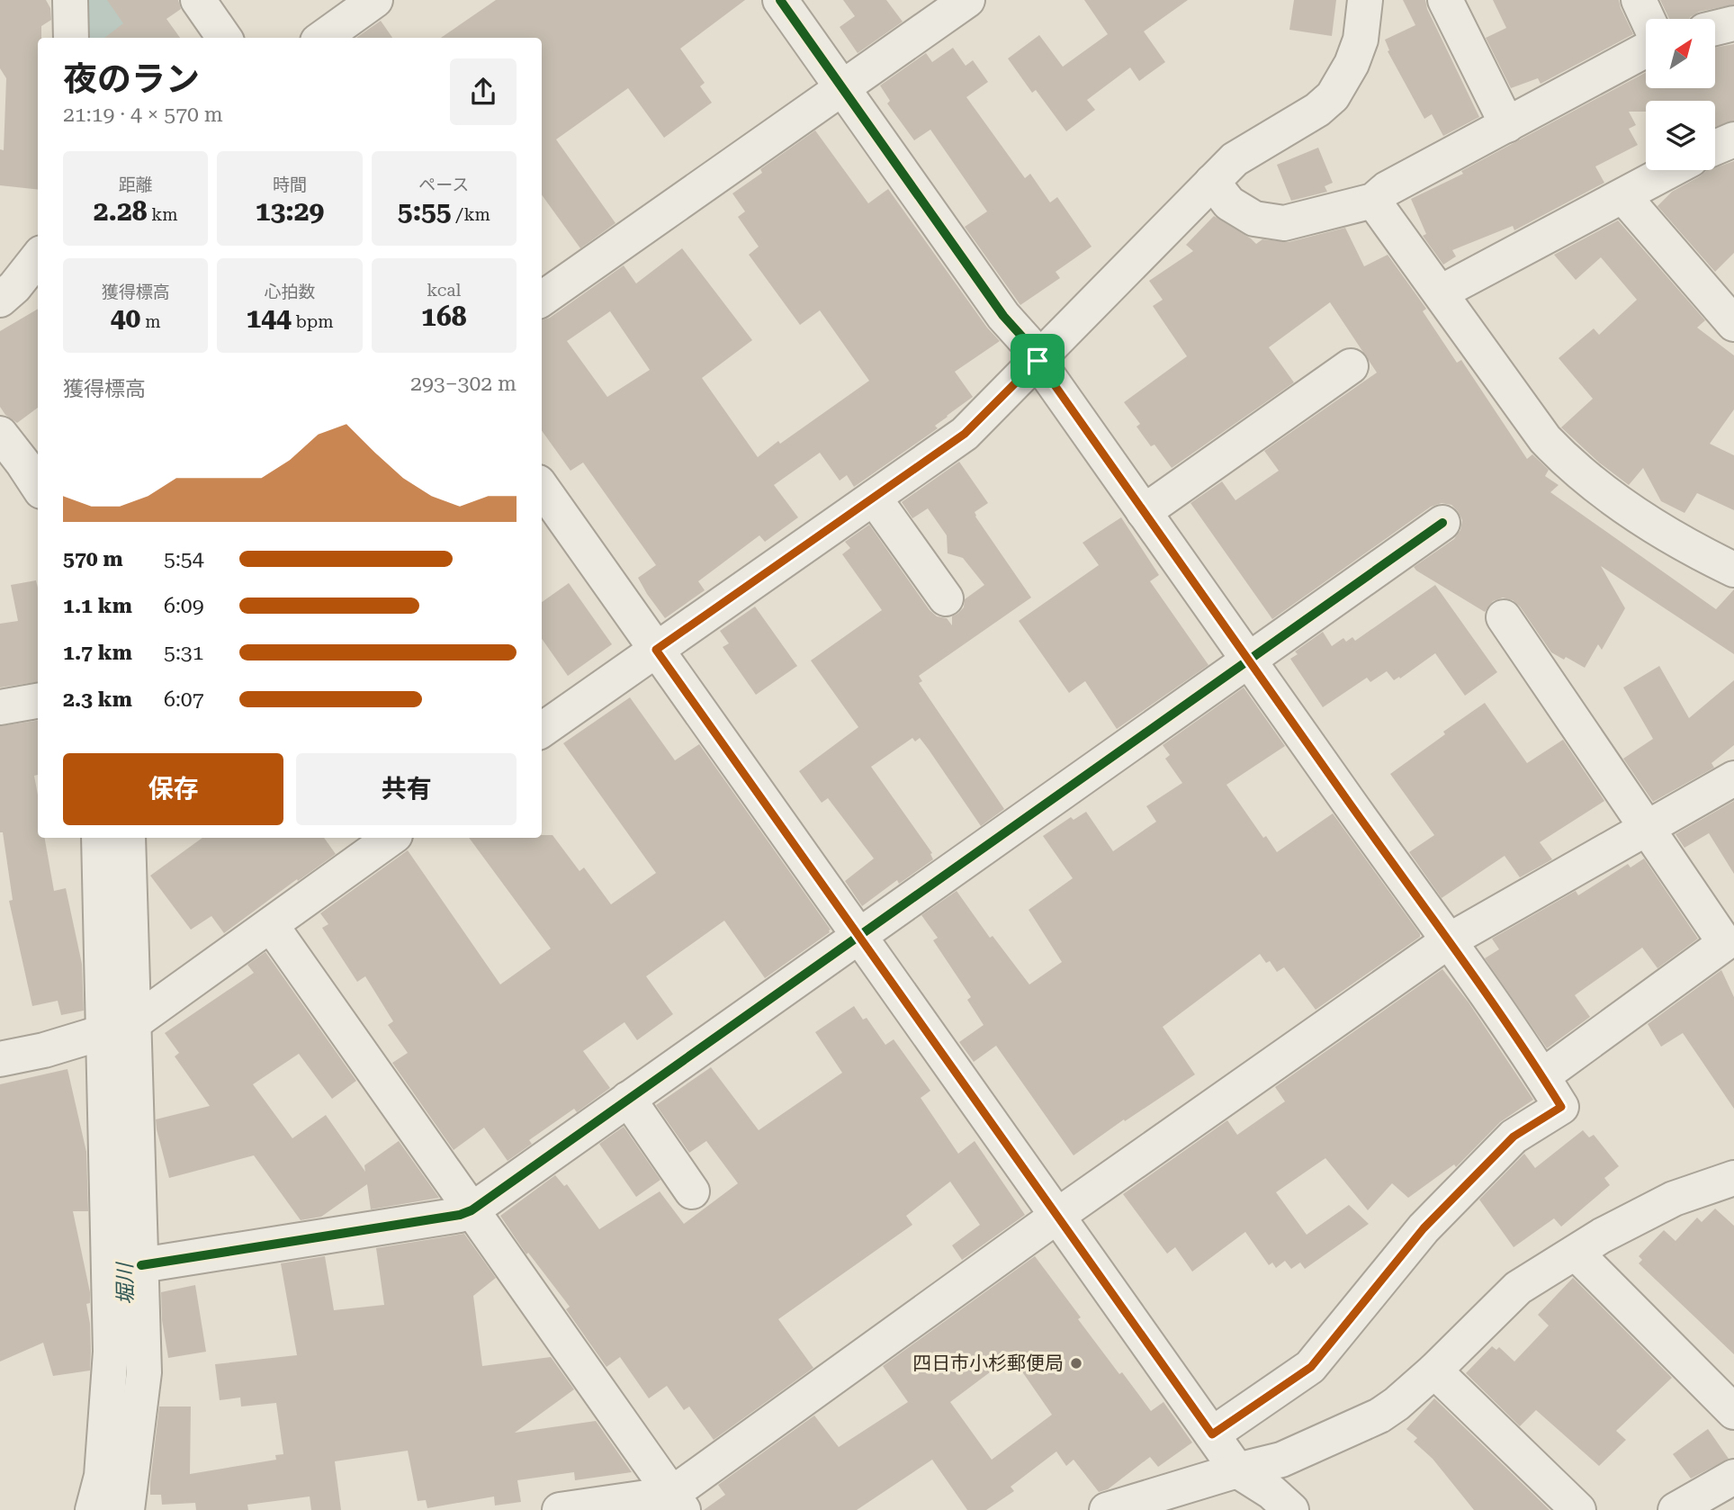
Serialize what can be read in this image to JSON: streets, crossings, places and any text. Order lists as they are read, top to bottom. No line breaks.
{"water":["堀川"],"places":["四日市小杉郵便局"],"north":"top right","page":{"heading":["夜のラン","21:19 · 4 × 570 m"],"stats":[["距離","2.28 km"],["時間","13:29"],["ペース","5:55 /km"],["獲得標高","40 m"],["心拍数","144 bpm"],["kcal","168"]],"chart":["獲得標高","293–302 m"],"list":[{"name":"570 m","note":"5:54"},{"name":"1.1 km","note":"6:09"},{"name":"1.7 km","note":"5:31"},{"name":"2.3 km","note":"6:07"}],"buttons":["保存","共有"]}}
